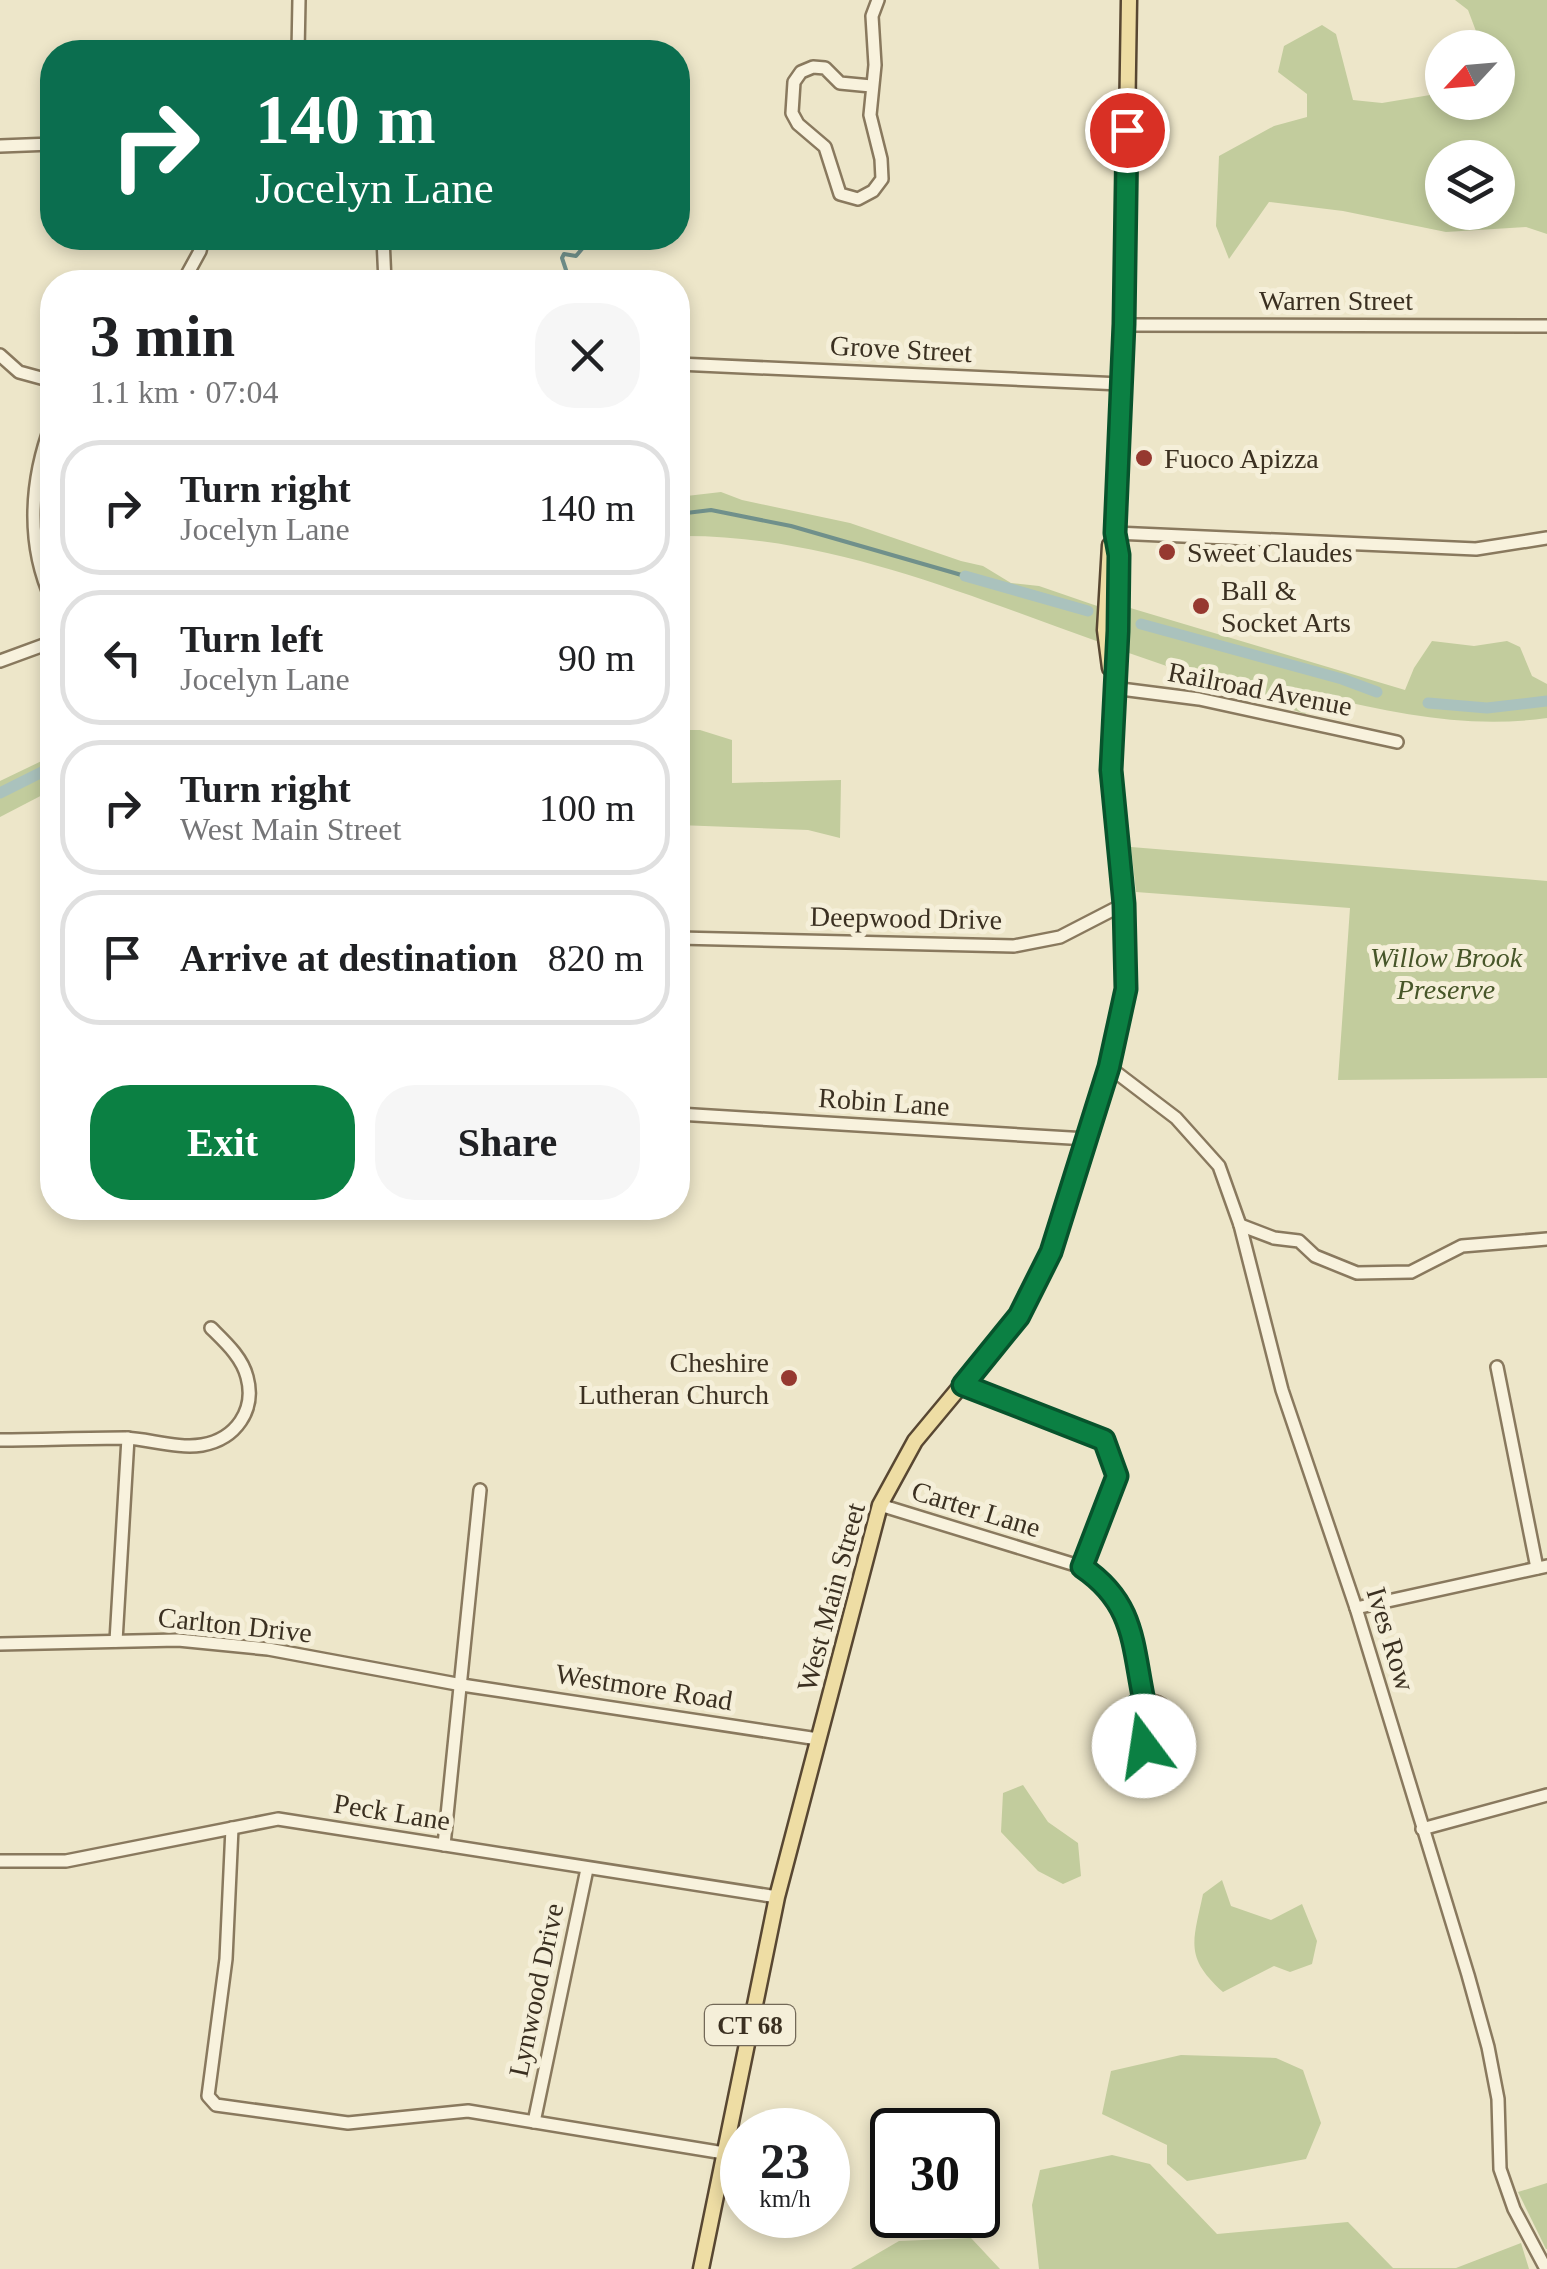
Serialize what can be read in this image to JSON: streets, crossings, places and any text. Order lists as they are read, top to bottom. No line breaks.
{"streets":{"main road":["West Main Street","CT 68"],"street":["Warren Street","Grove Street","Railroad Avenue","Deepwood Drive","Robin Lane","Carter Lane","Carlton Drive","Ives Row","Westmore Road","Peck Lane","Lynwood Drive"]},"crossings":[["Warren Street","West Main Street"],["Grove Street","West Main Street"],["Railroad Avenue","West Main Street"],["Deepwood Drive","West Main Street"],["Robin Lane","West Main Street"],["Carter Lane","West Main Street"],["West Main Street","Ives Row"],["West Main Street","Westmore Road"],["West Main Street","Peck Lane"],["Carlton Drive","Westmore Road"],["Peck Lane","Lynwood Drive"]],"parks":["Willow Brook Preserve"],"places":["Fuoco Apizza","Sweet Claudes","Ball & Socket Arts","Cheshire Lutheran Church"],"north":"bottom left","page":{"turn":["140 m","Jocelyn Lane"],"heading":["3 min","1.1 km · 07:04"],"list":[{"name":"Turn right","note":"Jocelyn Lane","value":"140 m"},{"name":"Turn left","note":"Jocelyn Lane","value":"90 m"},{"name":"Turn right","note":"West Main Street","value":"100 m"},{"name":"Arrive at destination","value":"820 m"}],"buttons":["Exit","Share"],"speed":"23 km/h","limit":"30"}}
